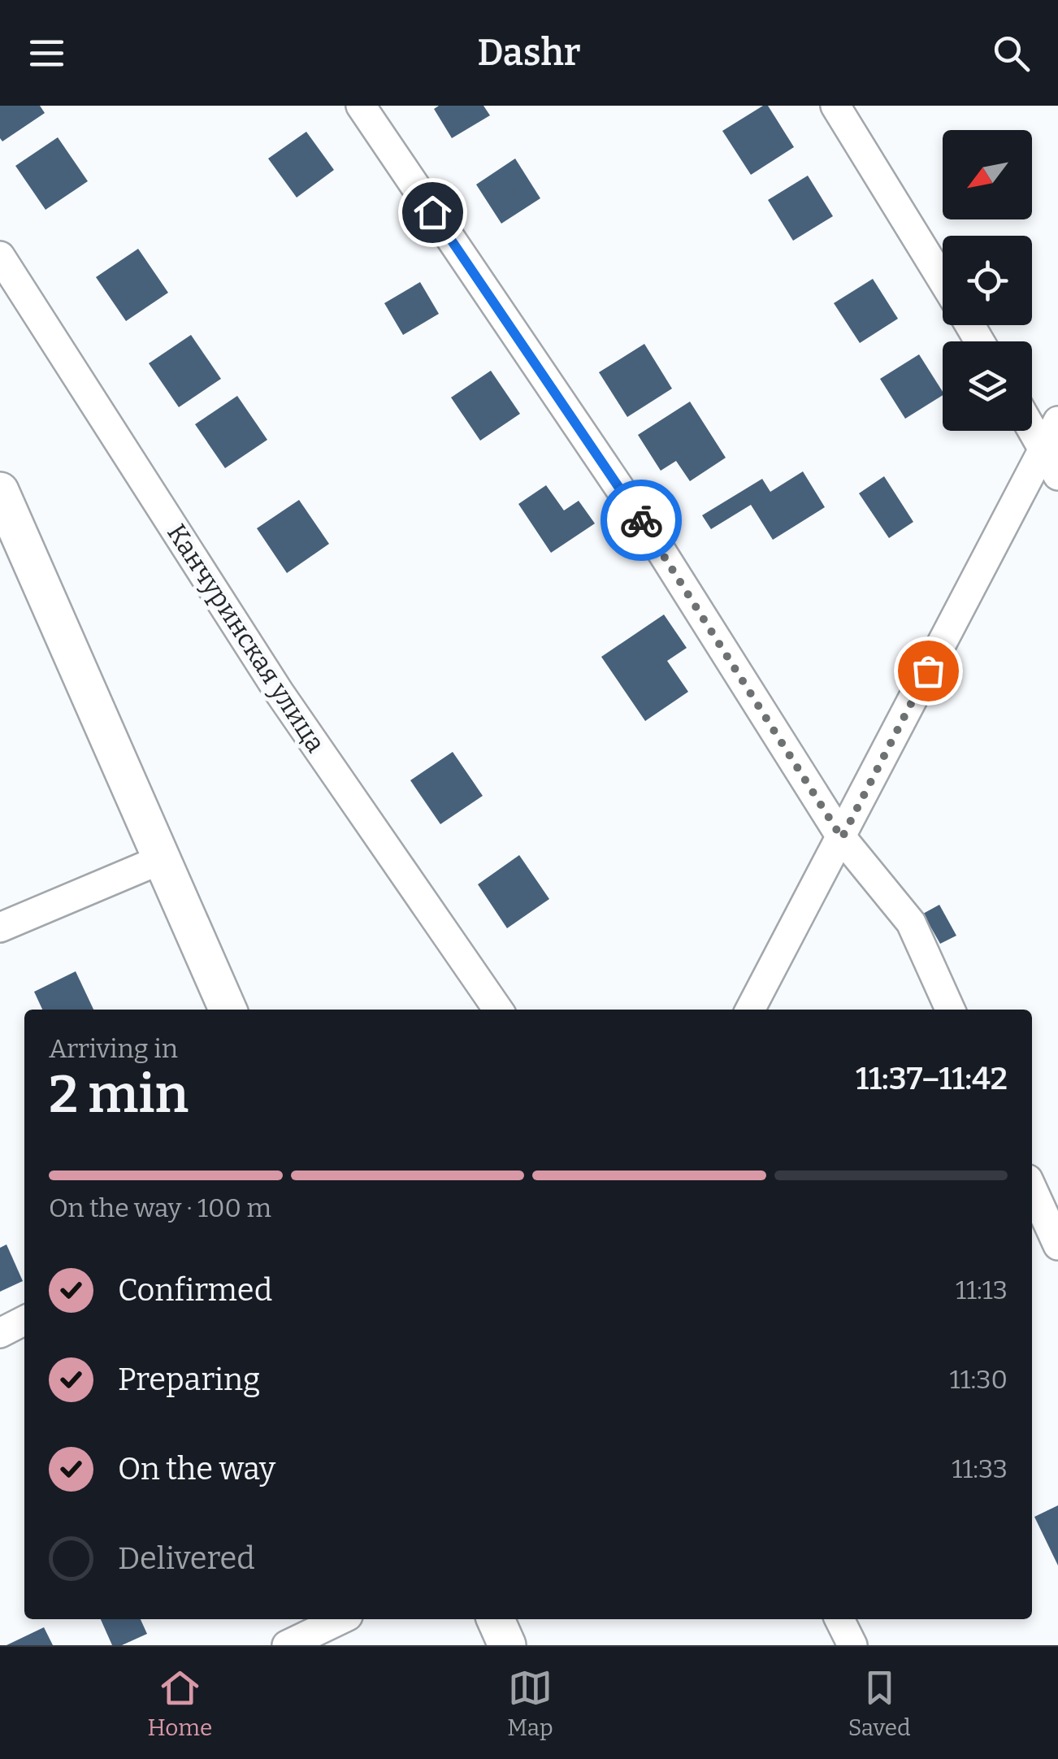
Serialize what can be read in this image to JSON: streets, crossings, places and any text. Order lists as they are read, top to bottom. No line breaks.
{"streets":{"street":["Канчуринская улица"]},"north":"bottom left","page":{"header":"Dashr","heading":["2 min","Arriving in","11:37–11:42"],"bar":"On the way · 100 m","list":[["Confirmed","11:13"],["Preparing","11:30"],["On the way","11:33"],"Delivered"],"tabs":["Home","Map","Saved"]}}
